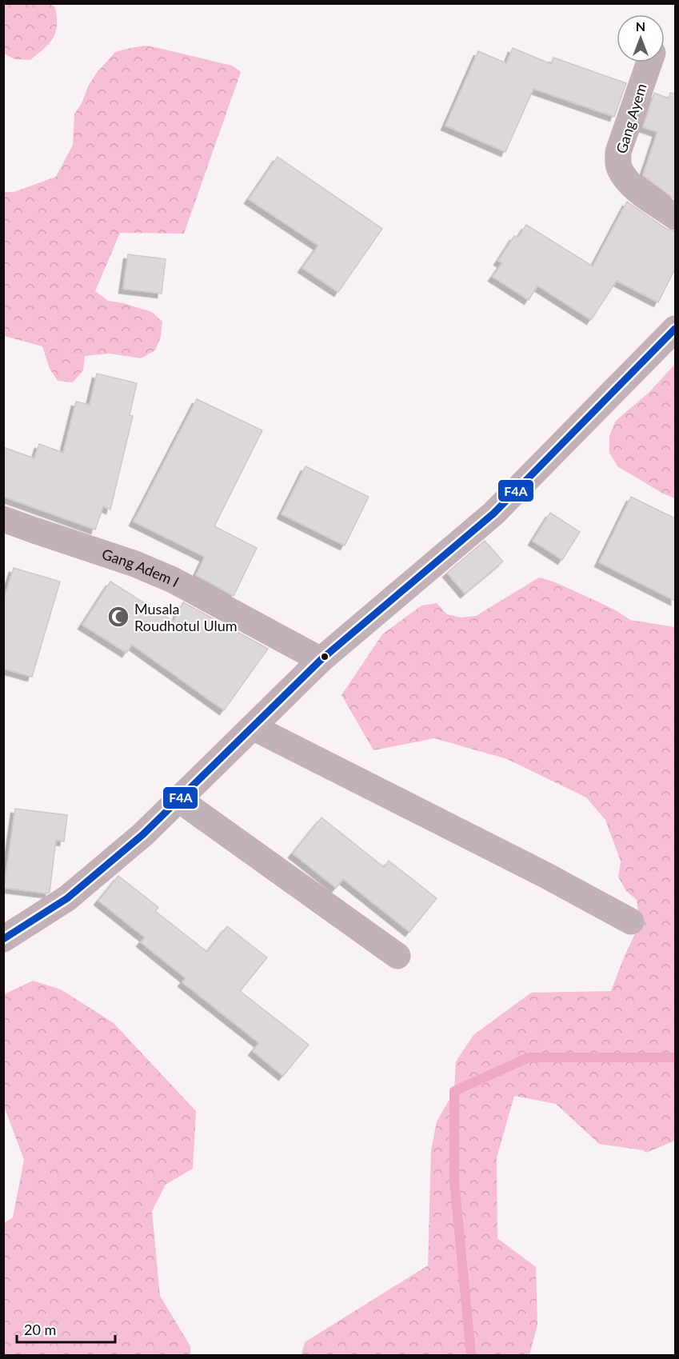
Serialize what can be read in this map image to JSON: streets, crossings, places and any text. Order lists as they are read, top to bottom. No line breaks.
{"streets":{"street":["Gang Ayem","Gang Adem I"]},"places":{"mosque":["Musala Roudhotul Ulum"]},"lines":["transit line F4A"],"scale_bar":"20 m","north":"top"}
